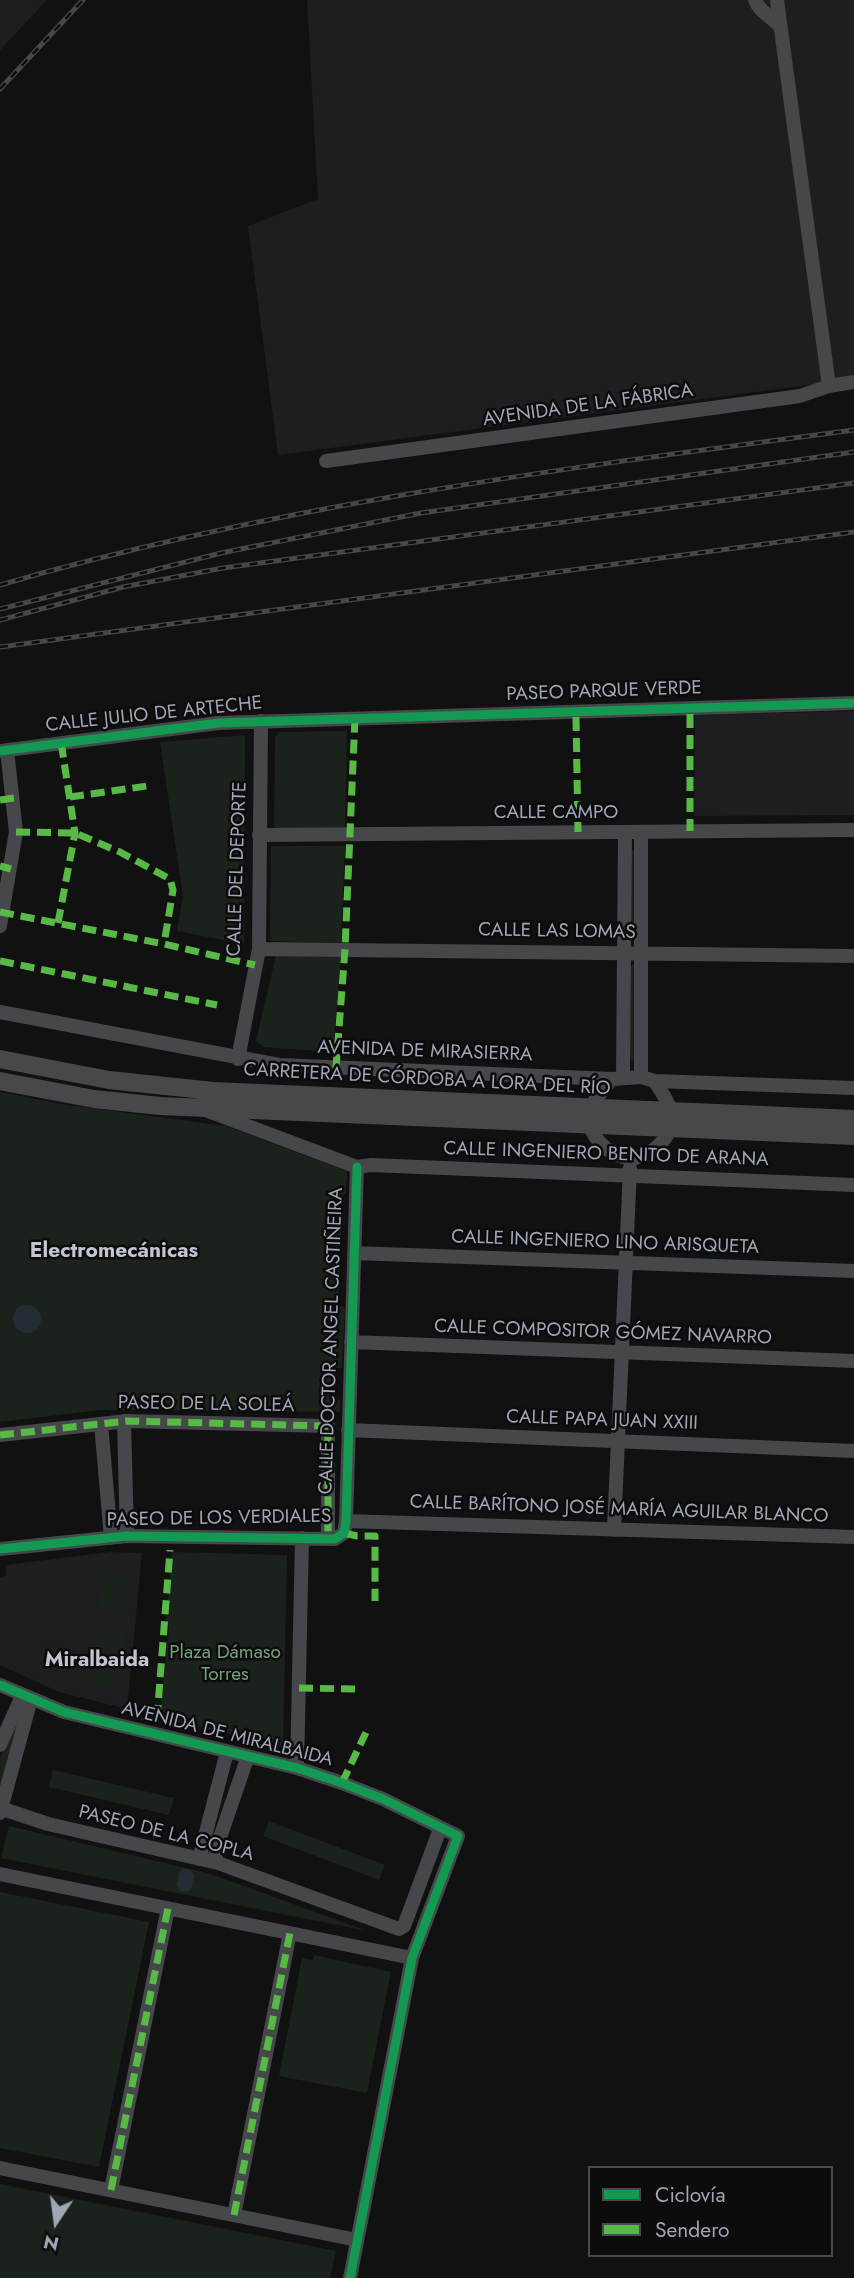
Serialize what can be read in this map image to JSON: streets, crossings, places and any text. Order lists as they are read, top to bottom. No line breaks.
{"streets":{"main road":["CARRETERA DE CÓRDOBA A LORA DEL RÍO"],"street":["AVENIDA DE LA FÁBRICA","PASEO PARQUE VERDE","CALLE JULIO DE ARTECHE","CALLE CAMPO","CALLE DEL DEPORTE","CALLE LAS LOMAS","AVENIDA DE MIRASIERRA","CALLE INGENIERO BENITO DE ARANA","CALLE INGENIERO LINO ARISQUETA","CALLE COMPOSITOR GÓMEZ NAVARRO","CALLE DOCTOR ANGEL CASTIÑEIRA","PASEO DE LA SOLEÁ","CALLE PAPA JUAN XXIII","CALLE BARÍTONO JOSÉ MARÍA AGUILAR BLANCO","PASEO DE LOS VERDIALES","AVENIDA DE MIRALBAIDA","PASEO DE LA COPLA"]},"crossings":[["PASEO PARQUE VERDE","CALLE JULIO DE ARTECHE"],["CALLE JULIO DE ARTECHE","CALLE DEL DEPORTE"],["CALLE CAMPO","CALLE DEL DEPORTE"],["CALLE DEL DEPORTE","CALLE LAS LOMAS"],["CALLE DEL DEPORTE","AVENIDA DE MIRASIERRA"],["CALLE INGENIERO BENITO DE ARANA","CALLE DOCTOR ANGEL CASTIÑEIRA"],["CALLE INGENIERO LINO ARISQUETA","CALLE DOCTOR ANGEL CASTIÑEIRA"],["CALLE COMPOSITOR GÓMEZ NAVARRO","CALLE DOCTOR ANGEL CASTIÑEIRA"],["CALLE DOCTOR ANGEL CASTIÑEIRA","CALLE PAPA JUAN XXIII"],["CALLE DOCTOR ANGEL CASTIÑEIRA","CALLE BARÍTONO JOSÉ MARÍA AGUILAR BLANCO"],["CALLE DOCTOR ANGEL CASTIÑEIRA","PASEO DE LOS VERDIALES"],["PASEO DE LA SOLEÁ","PASEO DE LOS VERDIALES"],["AVENIDA DE MIRALBAIDA","PASEO DE LA COPLA"]],"districts":["Electromecánicas","Miralbaida"],"parks":["Plaza Dámaso Torres"],"legend":["Ciclovía","Sendero"],"north":"bottom"}
